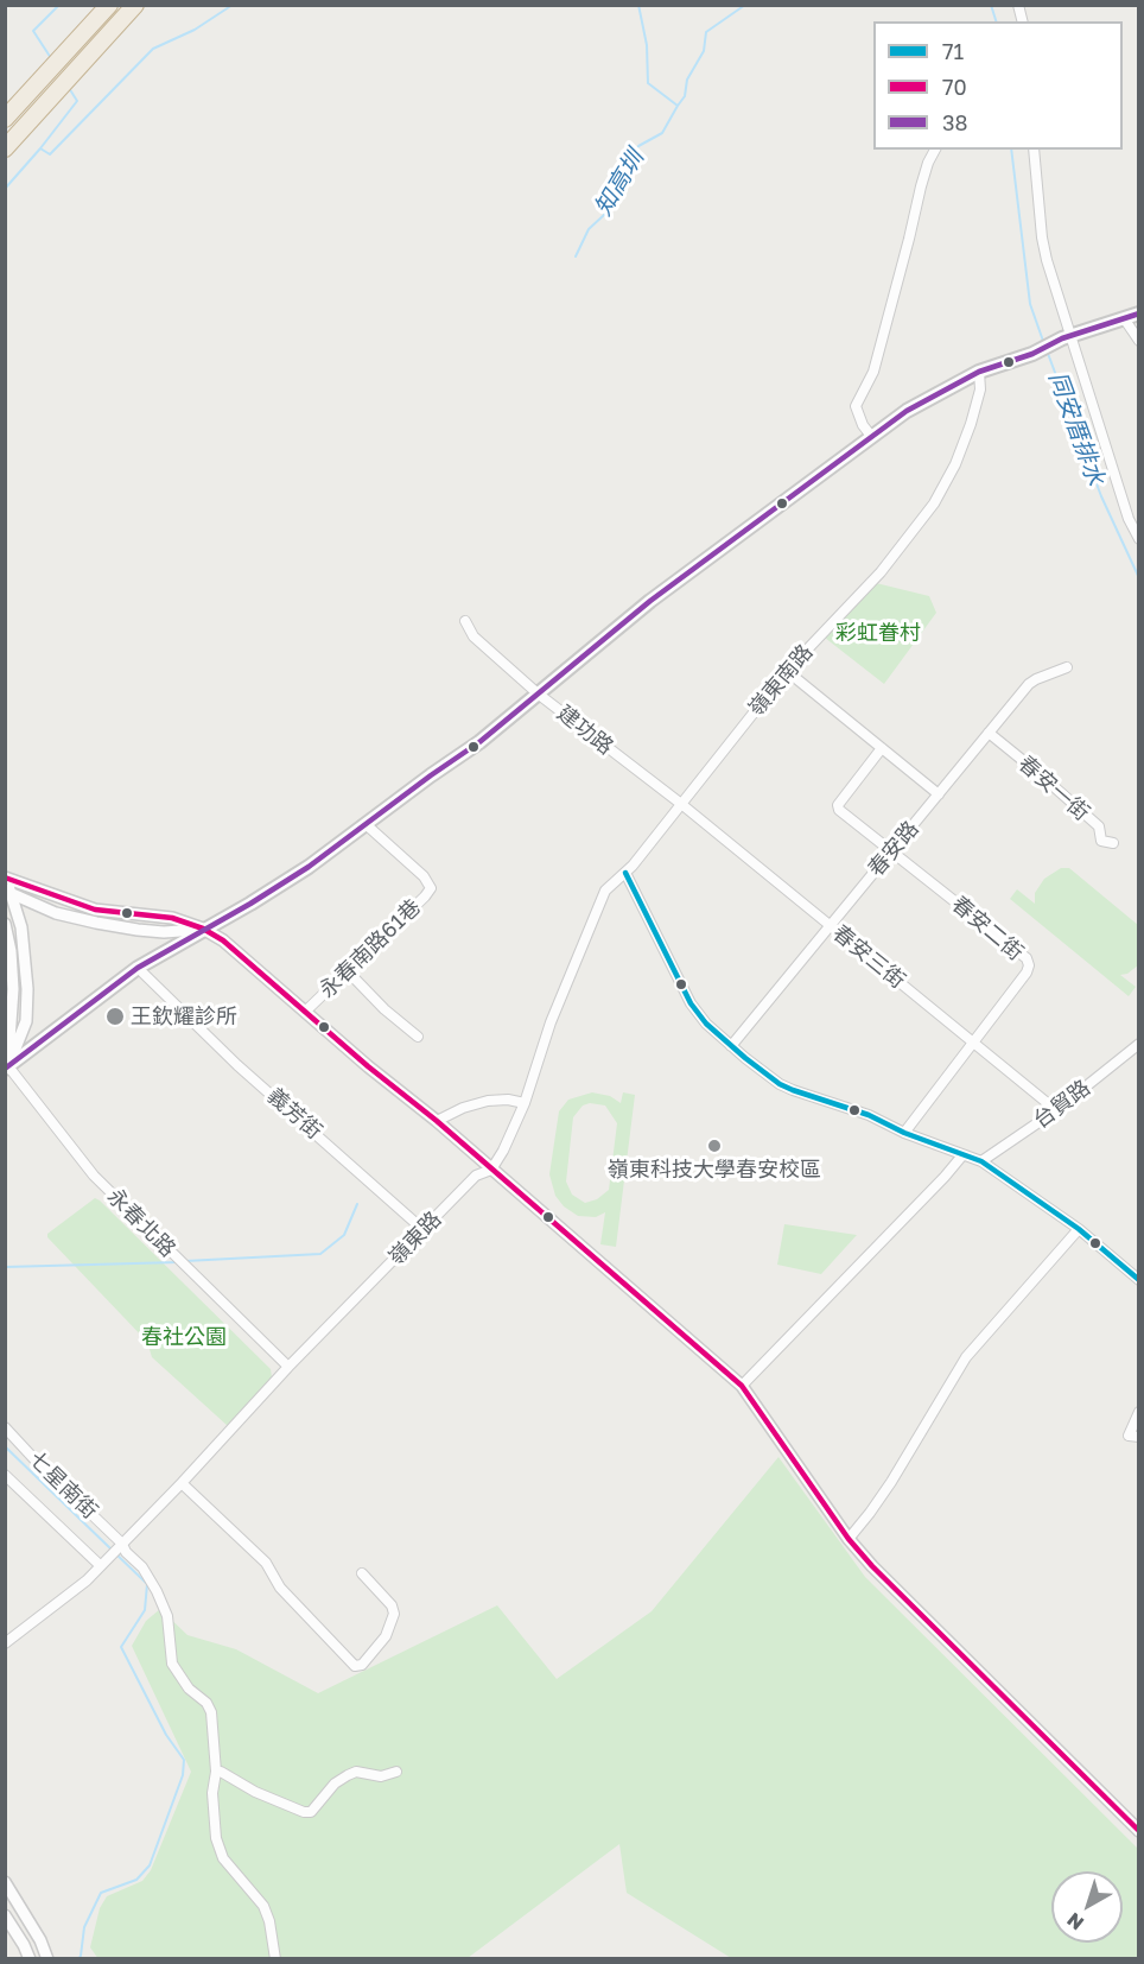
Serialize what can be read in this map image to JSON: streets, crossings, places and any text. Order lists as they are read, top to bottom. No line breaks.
{"streets":{"street":["嶺東南路","建功路","春安一街","春安路","春安二街","永春南路61巷","春安三街","台貿路","義芳街","永春北路","嶺東路","七星南街"]},"crossings":[["嶺東南路","建功路"],["嶺東南路","春安三街"],["嶺東南路","嶺東路"],["建功路","春安三街"],["春安一街","春安路"],["春安路","春安二街"],["春安路","春安三街"],["春安二街","春安三街"],["春安三街","台貿路"],["義芳街","嶺東路"],["永春北路","嶺東路"],["嶺東路","七星南街"]],"water":["知高圳","同安厝排水"],"parks":["彩虹眷村","春社公園"],"places":["王欽耀診所","嶺東科技大學春安校區"],"lines":["transit line 38","transit line 71","transit line 70"],"legend":["71","70","38"],"north":"bottom left"}
